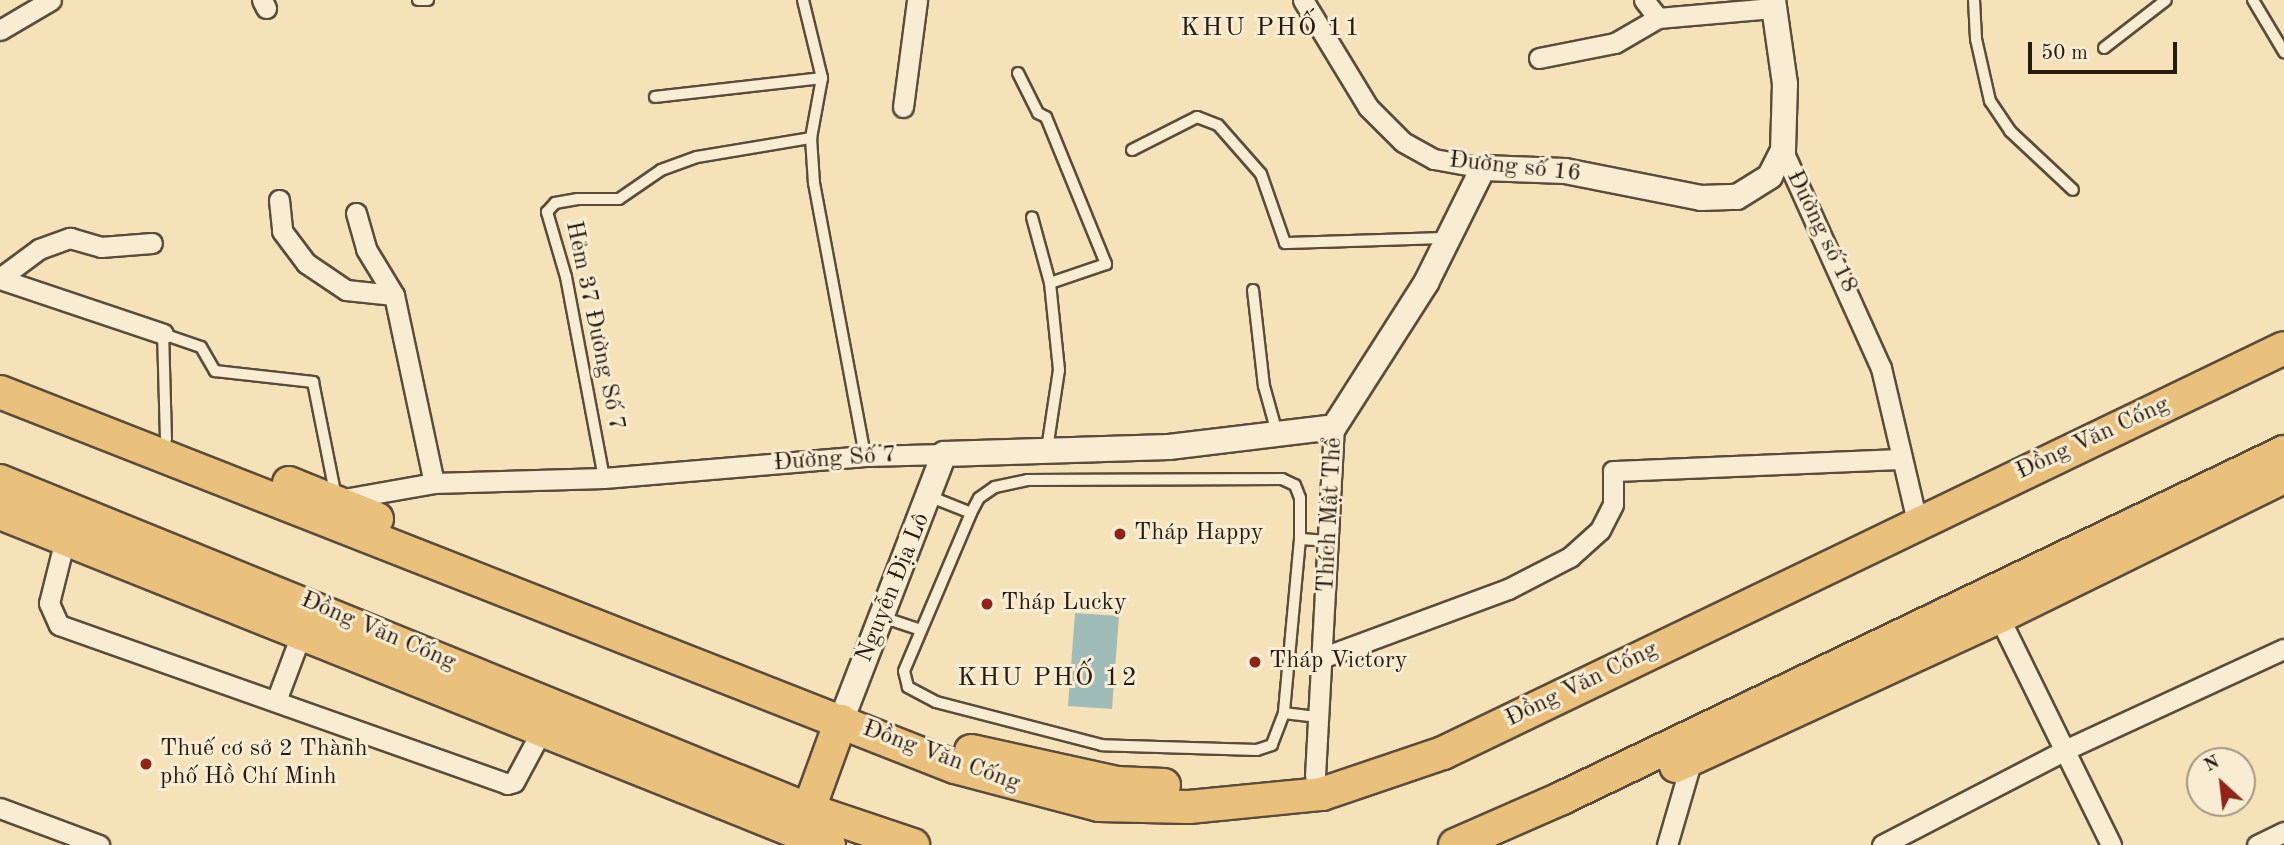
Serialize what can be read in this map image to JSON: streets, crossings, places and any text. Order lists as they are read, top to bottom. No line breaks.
{"streets":{"main road":["Đồng Văn Cống"],"street":["Đường số 16","Đường số 18","Đường Số 7","Thích Mật Thể","Nguyễn Địa Lô"],"lane":["Hẻm 37 Đường Số 7"]},"crossings":[["Đường số 16","Đường số 18"],["Đường số 16","Thích Mật Thể"],["Đường số 18","Đồng Văn Cống"],["Hẻm 37 Đường Số 7","Đường Số 7"],["Đồng Văn Cống","Đường Số 7"],["Đồng Văn Cống","Thích Mật Thể"],["Đồng Văn Cống","Nguyễn Địa Lô"],["Đường Số 7","Thích Mật Thể"],["Đường Số 7","Nguyễn Địa Lô"]],"districts":["KHU PHỐ 11","KHU PHỐ 12"],"places":["Tháp Happy","Tháp Lucky","Tháp Victory","Thuế cơ sở 2 Thành phố Hồ Chí Minh"],"scale_bar":"50 m","north":"top left"}
